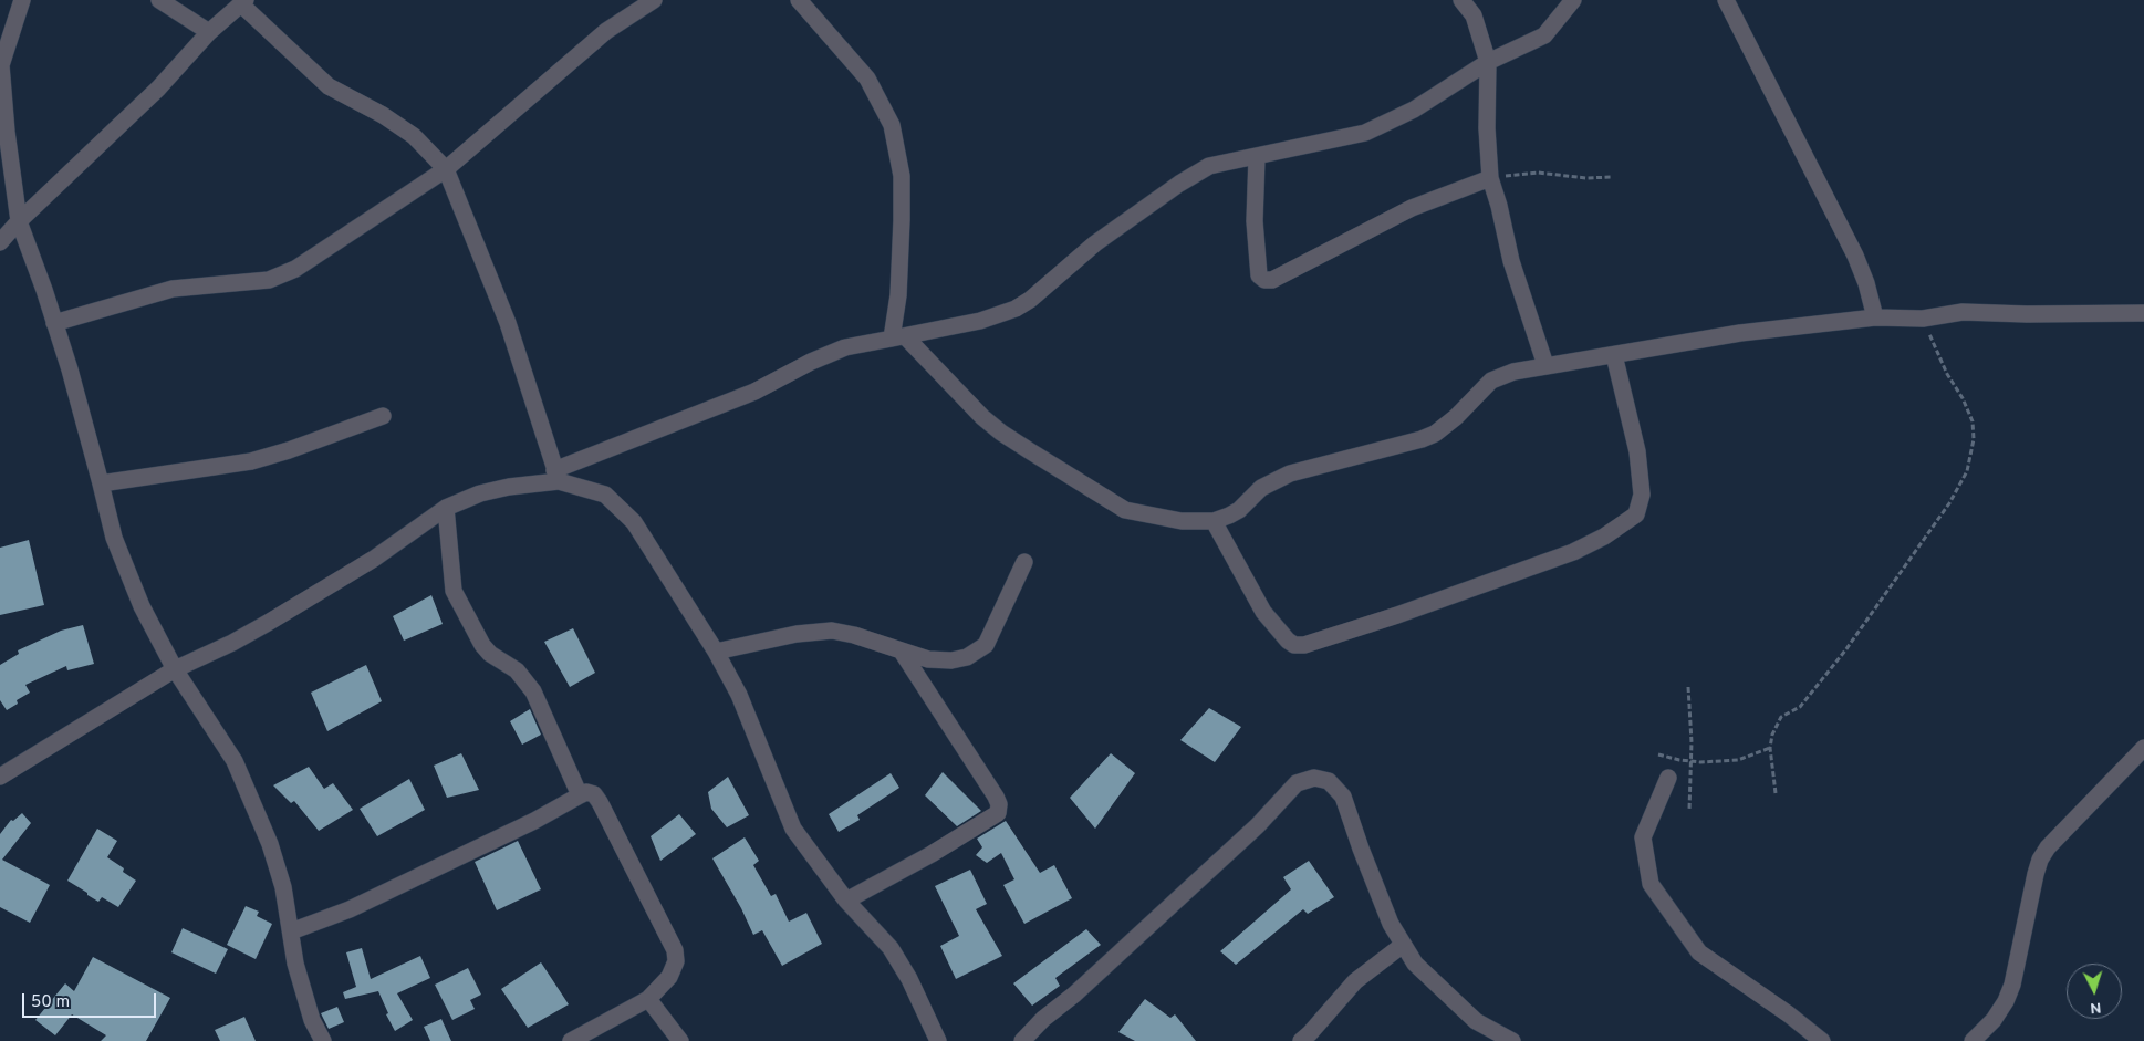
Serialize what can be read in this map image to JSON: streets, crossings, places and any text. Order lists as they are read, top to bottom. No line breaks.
{"scale_bar":"50 m","north":"bottom"}
